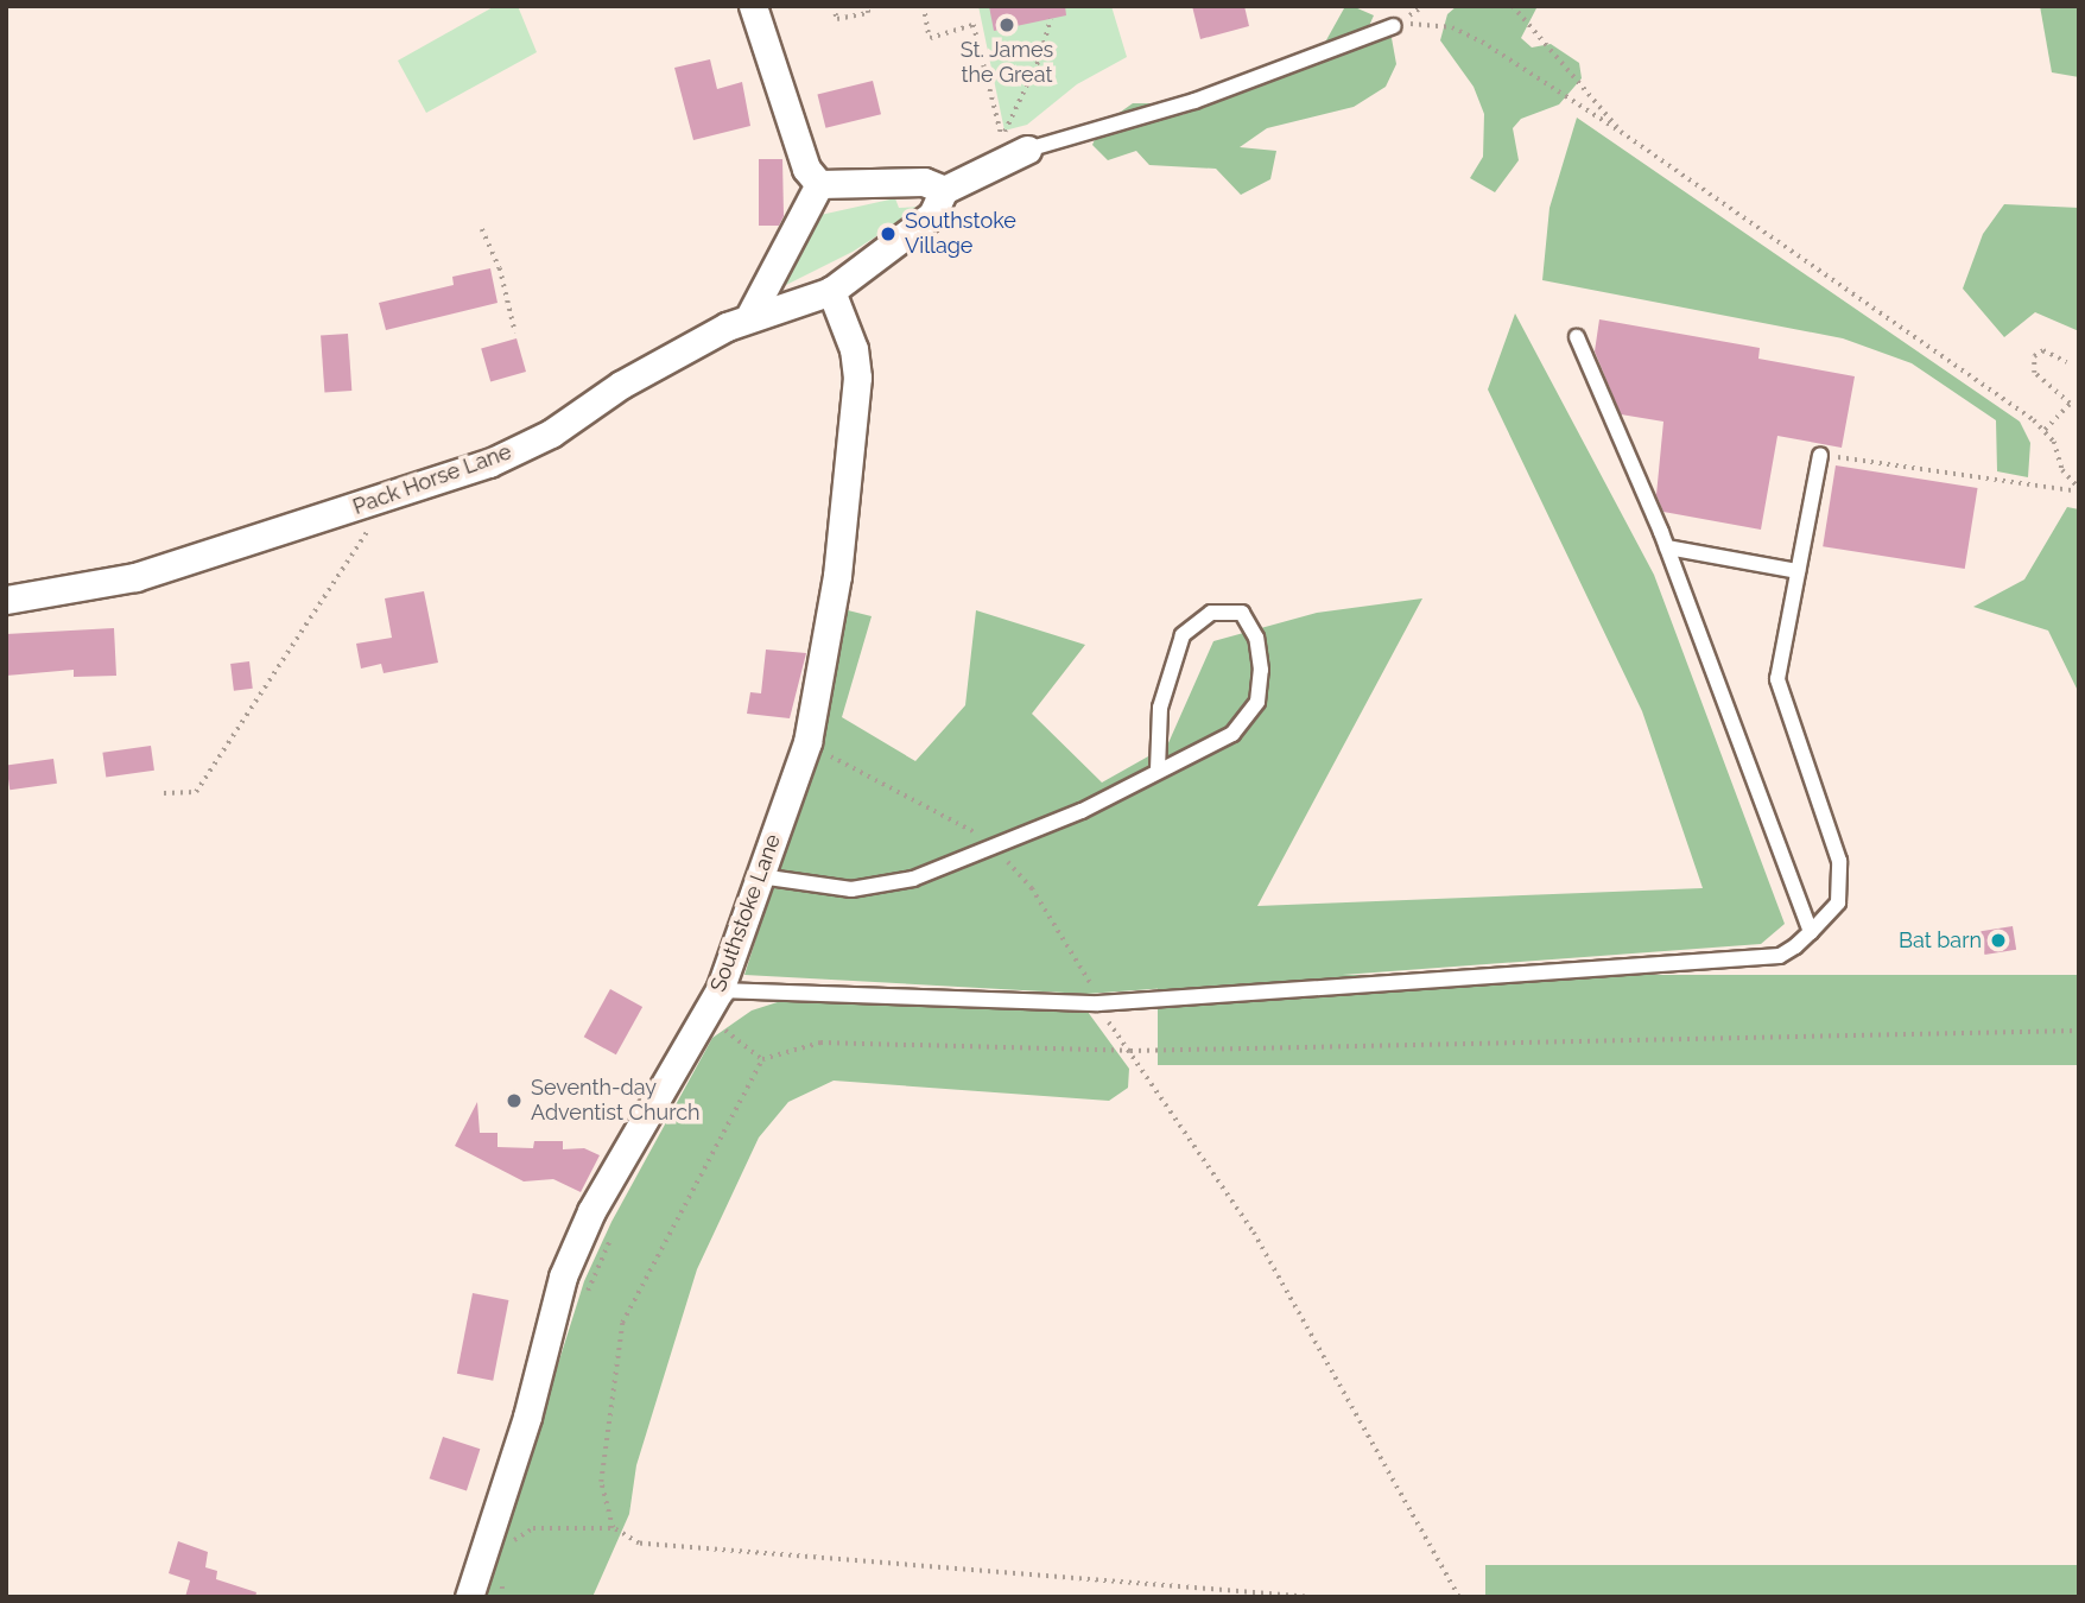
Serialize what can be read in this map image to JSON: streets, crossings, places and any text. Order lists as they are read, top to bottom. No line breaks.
{"streets":{"street":["Pack Horse Lane","Southstoke Lane"]},"crossings":[["Pack Horse Lane","Southstoke Lane"]],"places":["St. James the Great","Southstoke Village","Bat barn","Seventh-day Adventist Church"]}
